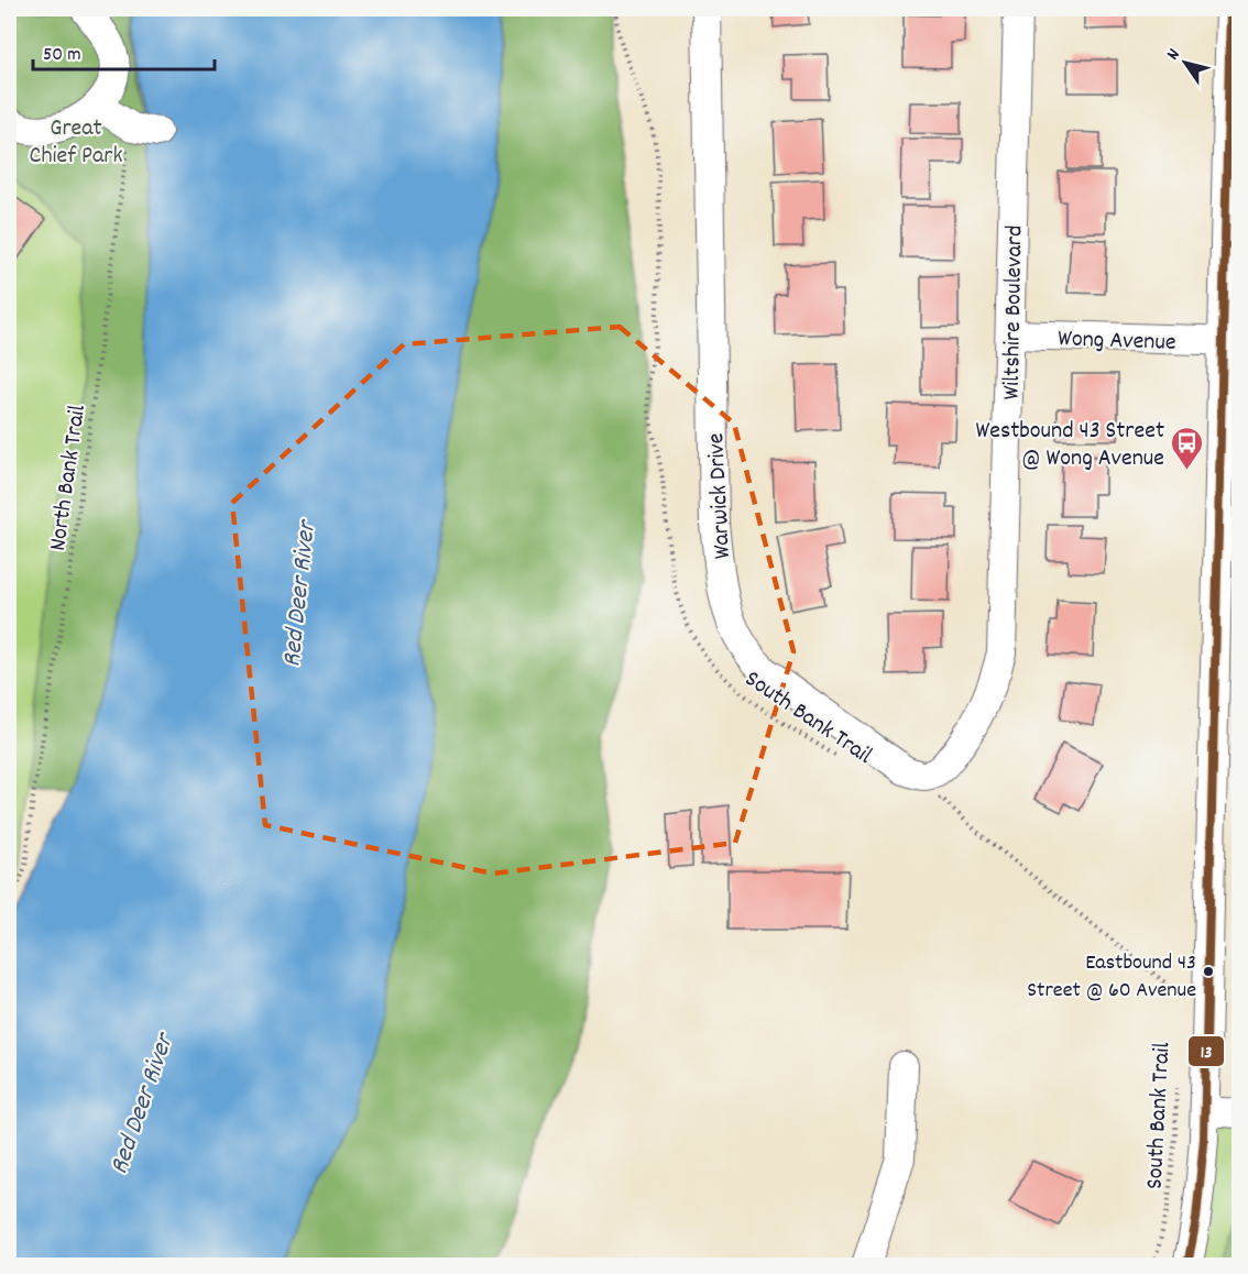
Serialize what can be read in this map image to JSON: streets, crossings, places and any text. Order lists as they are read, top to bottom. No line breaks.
{"streets":{"street":["Wiltshire Boulevard","Wong Avenue","Warwick Drive"],"path":["North Bank Trail","South Bank Trail"]},"crossings":[["Wiltshire Boulevard","Wong Avenue"],["Wiltshire Boulevard","Warwick Drive"]],"water":["Red Deer River"],"parks":["Great Chief Park"],"places":{"bus stop":["Westbound 43 Street @ Wong Avenue"],"other":["Eastbound 43 Street @ 60 Avenue"]},"lines":["transit line 13"],"scale_bar":"50 m","north":"top left"}
